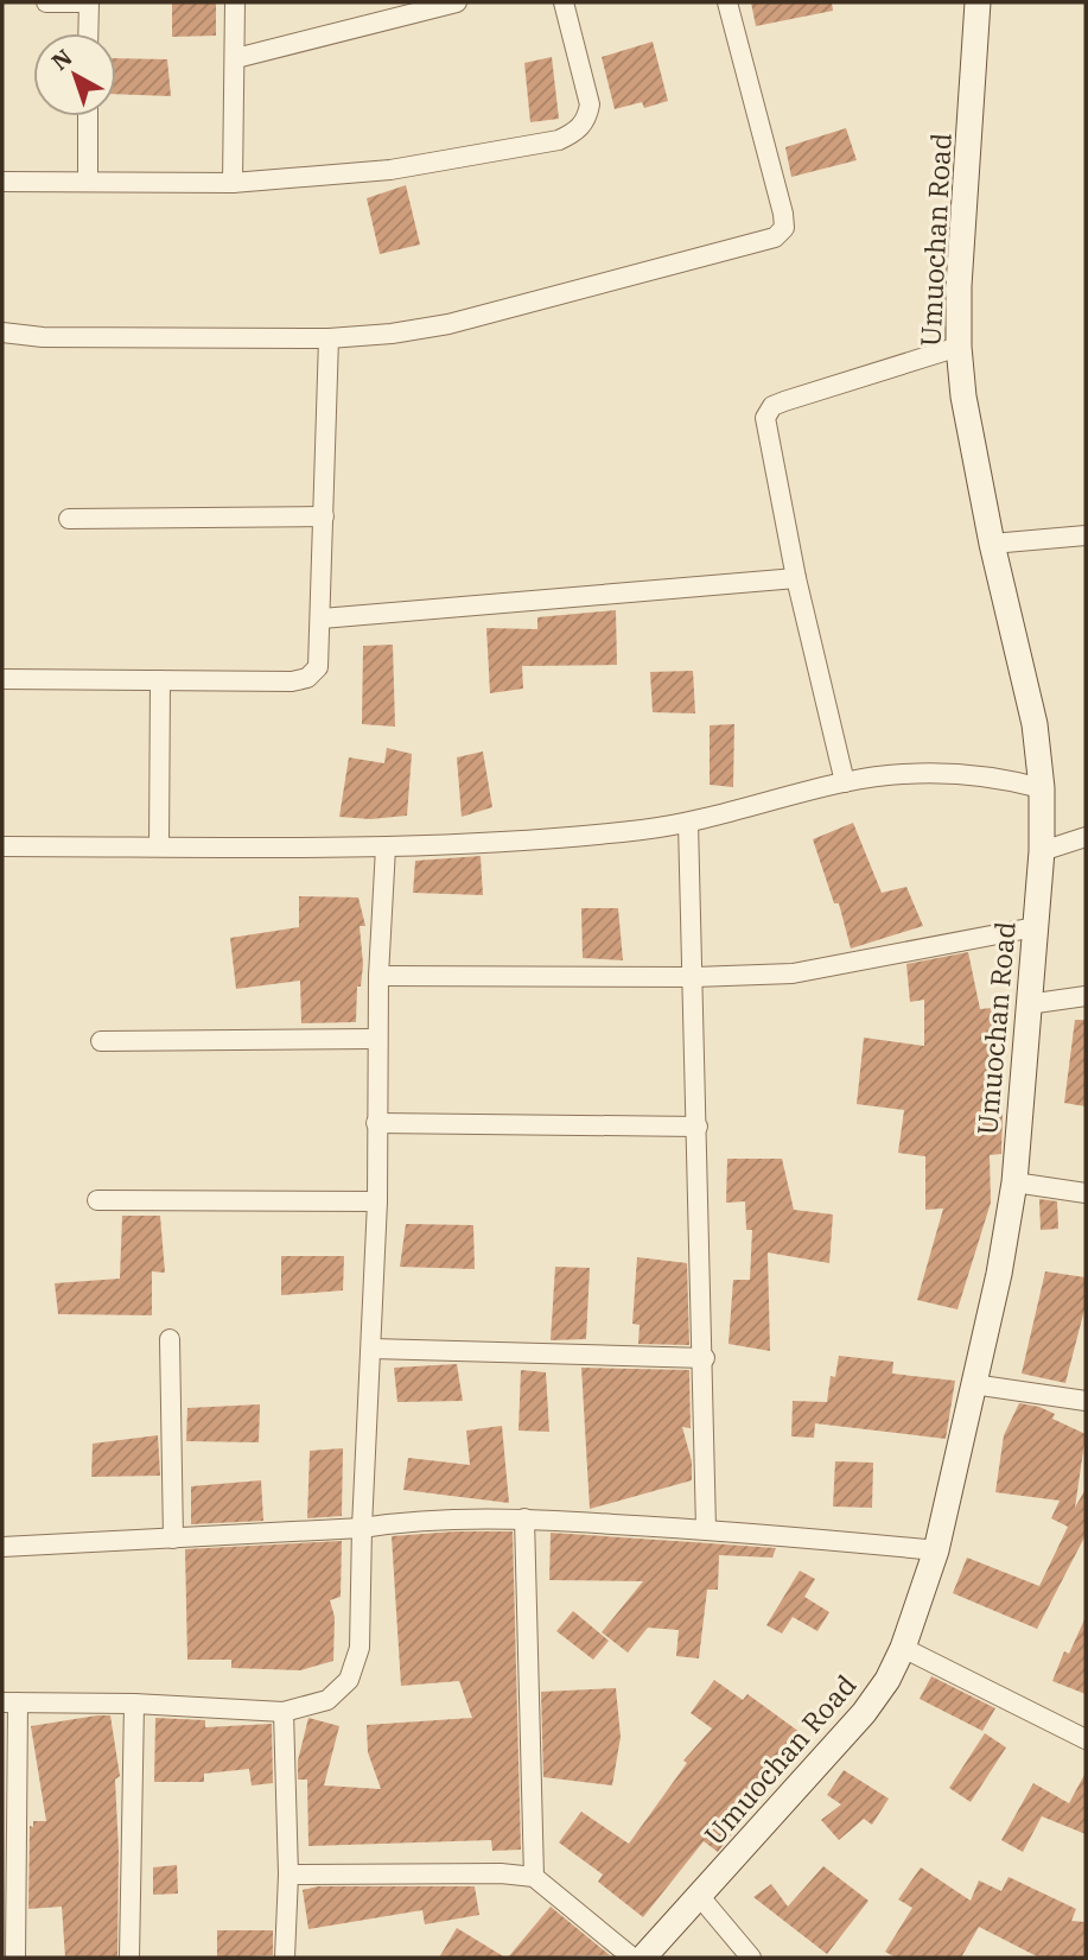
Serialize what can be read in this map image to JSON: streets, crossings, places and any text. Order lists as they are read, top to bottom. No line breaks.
{"streets":{"street":["Umuochan Road"]},"north":"top left"}
